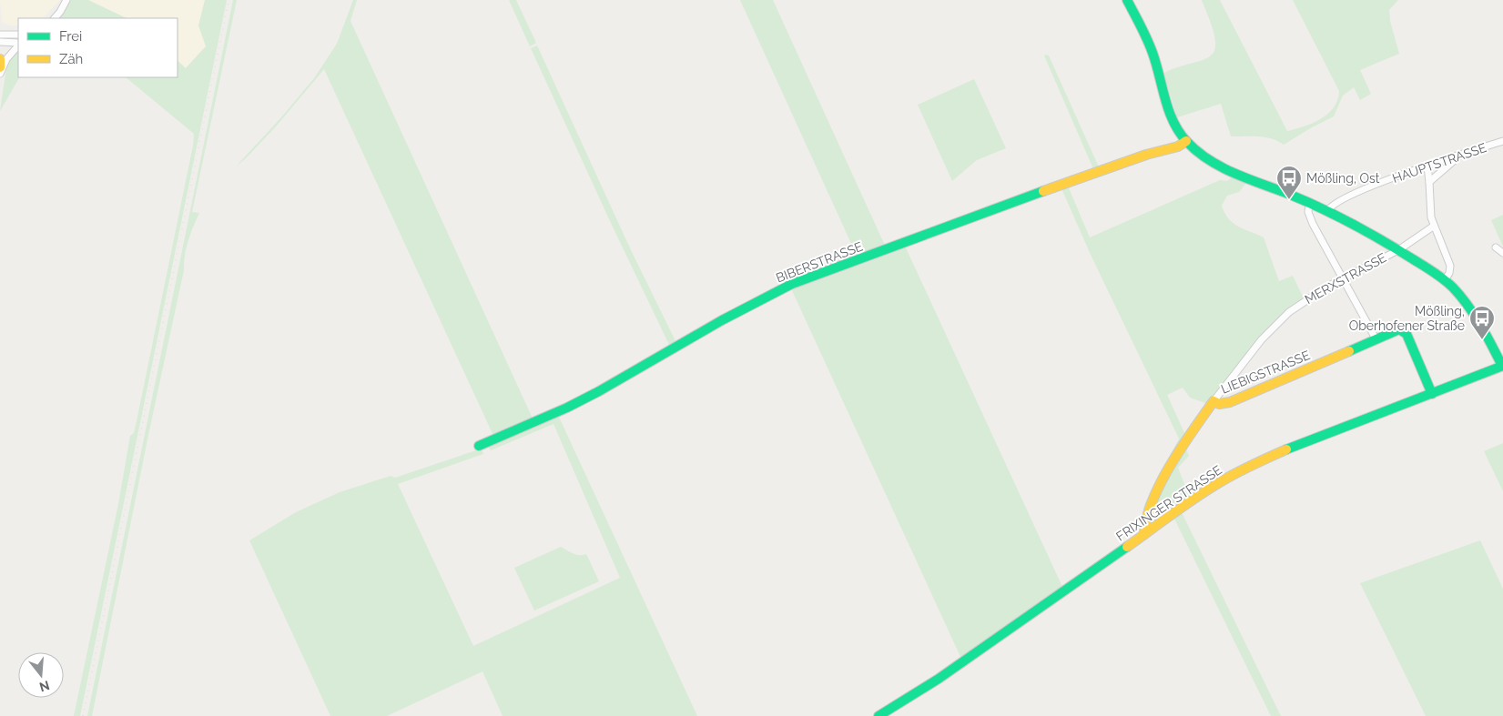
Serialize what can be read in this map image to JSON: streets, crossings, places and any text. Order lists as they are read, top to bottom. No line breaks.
{"streets":{"street":["HAUPTSTRASSE","BIBERSTRASSE","MERXSTRASSE","LIEBIGSTRASSE","FRIXINGER STRASSE"]},"crossings":[["MERXSTRASSE","LIEBIGSTRASSE"],["LIEBIGSTRASSE","FRIXINGER STRASSE"]],"places":{"bus stop":["Mößling, Ost","Mößling, Oberhofener Straße"]},"legend":["Frei","Zäh"],"north":"bottom"}
